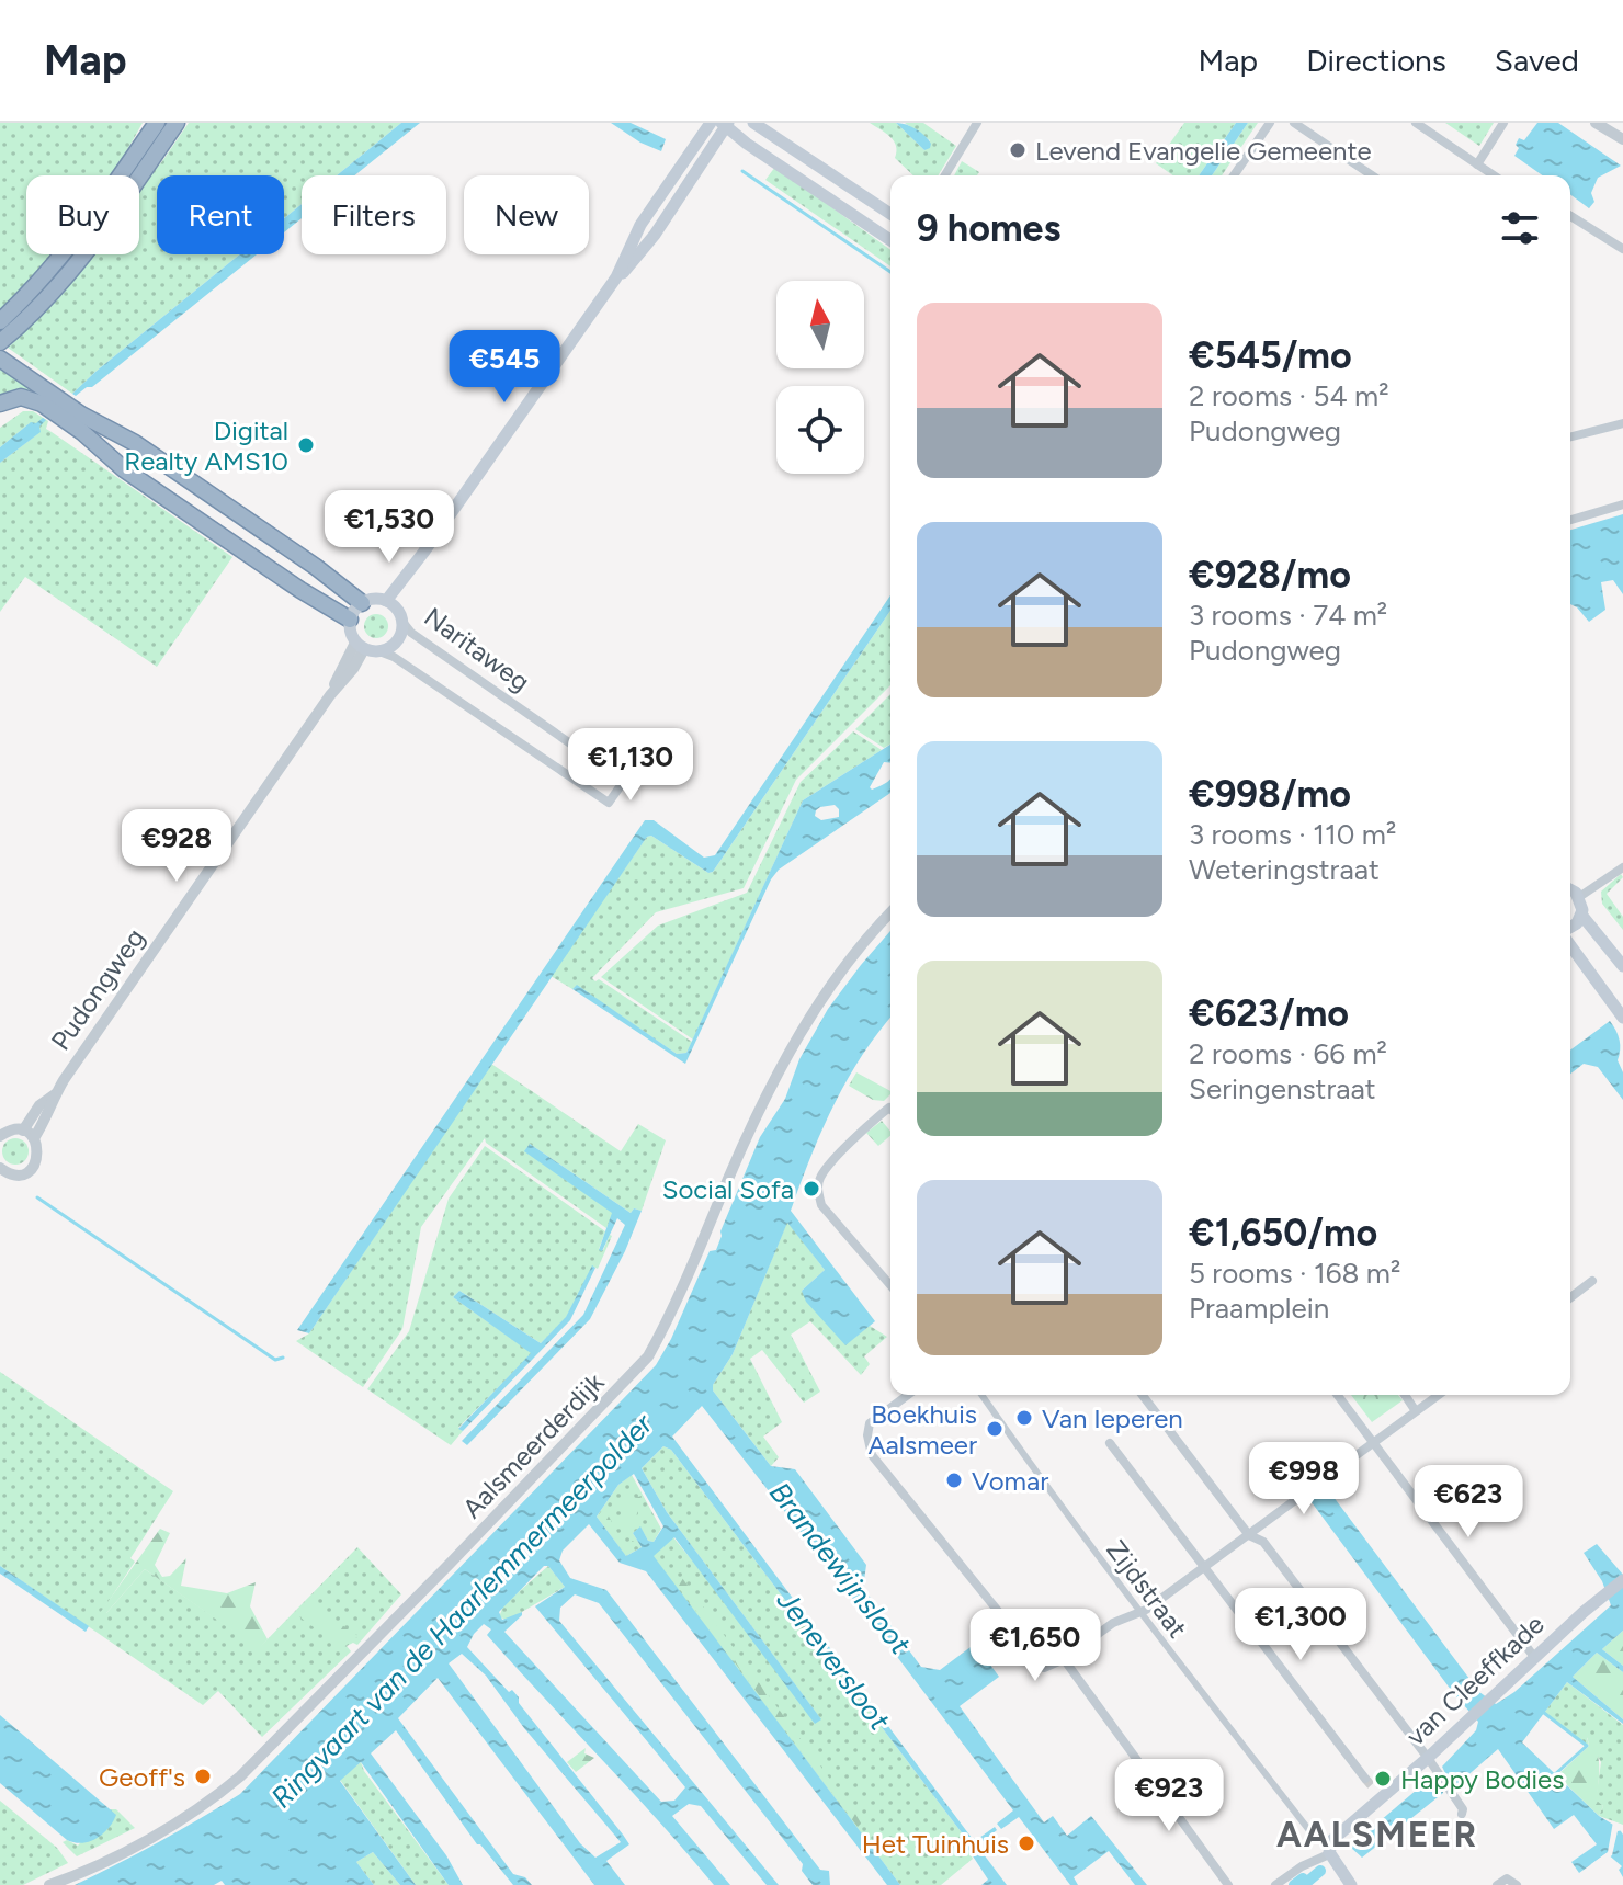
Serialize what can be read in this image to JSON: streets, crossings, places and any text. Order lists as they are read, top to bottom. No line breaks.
{"streets":{"main road":["van Cleeffkade"],"street":["Naritaweg","Pudongweg","Aalsmeerderdijk","Zijdstraat"]},"crossings":[["Naritaweg","Pudongweg"],["Zijdstraat","van Cleeffkade"]],"districts":["AALSMEER"],"water":["Brandewijnsloot","Ringvaart van de Haarlemmermeerpolder","Jeneversloot"],"places":["Levend Evangelie Gemeente","Digital Realty AMS10","Social Sofa","Van Ieperen","Boekhuis Aalsmeer","Vomar","Geoff's","Happy Bodies","Het Tuinhuis"],"north":"top","page":{"header":"Map","nav":["Map","Directions","Saved"],"chip":["Buy","Rent","Filters","New"],"heading":"9 homes","list":[{"name":"€545/mo","note":"2 rooms · 54 m² · Pudongweg"},{"name":"€928/mo","note":"3 rooms · 74 m² · Pudongweg"},{"name":"€998/mo","note":"3 rooms · 110 m² · Weteringstraat"},{"name":"€623/mo","note":"2 rooms · 66 m² · Seringenstraat"},{"name":"€1,650/mo","note":"5 rooms · 168 m² · Praamplein"}],"price":["€545","€1,530","€1,130","€928","€998","€623","€1,300","€1,650","€923"]}}
